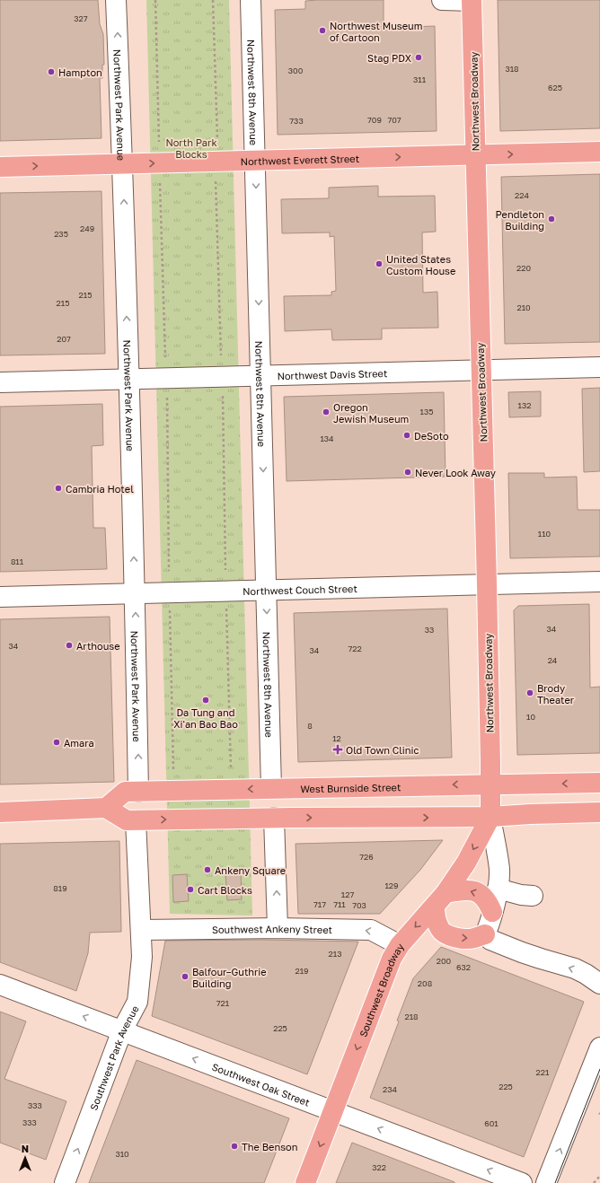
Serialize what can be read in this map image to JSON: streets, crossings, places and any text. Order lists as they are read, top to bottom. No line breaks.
{"streets":{"main road":["Northwest Broadway","Northwest Everett Street","West Burnside Street","Southwest Broadway"],"street":["Northwest 8th Avenue","Northwest Park Avenue","Northwest Davis Street","Northwest Couch Street","Southwest Ankeny Street","Southwest Park Avenue","Southwest Oak Street"]},"crossings":[["Northwest 8th Avenue","Northwest Everett Street"],["Northwest 8th Avenue","Northwest Davis Street"],["Northwest 8th Avenue","Northwest Couch Street"],["Northwest 8th Avenue","West Burnside Street"],["Northwest Broadway","Northwest Everett Street"],["Northwest Broadway","Northwest Davis Street"],["Northwest Broadway","Northwest Couch Street"],["Northwest Broadway","West Burnside Street"],["Northwest Broadway","Southwest Broadway"],["Northwest Park Avenue","Northwest Everett Street"],["Northwest Park Avenue","Northwest Davis Street"],["Northwest Park Avenue","Northwest Couch Street"],["Northwest Park Avenue","West Burnside Street"],["West Burnside Street","Southwest Broadway"],["Southwest Ankeny Street","Southwest Broadway"],["Southwest Ankeny Street","Southwest Park Avenue"],["Southwest Broadway","Southwest Oak Street"],["Southwest Park Avenue","Southwest Oak Street"]],"one_way":["Northwest 8th Avenue","Northwest Park Avenue","Northwest Everett Street","Southwest Ankeny Street","Southwest Broadway","Southwest Park Avenue","Southwest Oak Street"],"parks":["North Park Blocks"],"places":{"other":["Northwest Museum of Cartoon","Stag PDX","Hampton","Pendleton Building","United States Custom House","Oregon Jewish Museum","DeSoto","Never Look Away","Cambria Hotel","Arthouse","Brody Theater","Da Tung and Xi'an Bao Bao","Amara","Ankeny Square","Cart Blocks","Balfour–Guthrie Building","The Benson"],"health":["Old Town Clinic"]},"house_numbers":["327","318","300","311","625","709","707","733","224","249","235","220","215","215","210","207","132","135","134","110","811","34","33","34","722","34","24","10","8","12","726","129","819","127","717","711","703","213","200","632","219","208","721","218","225","221","225","234","333","333","601","310","322"],"north":"top"}
